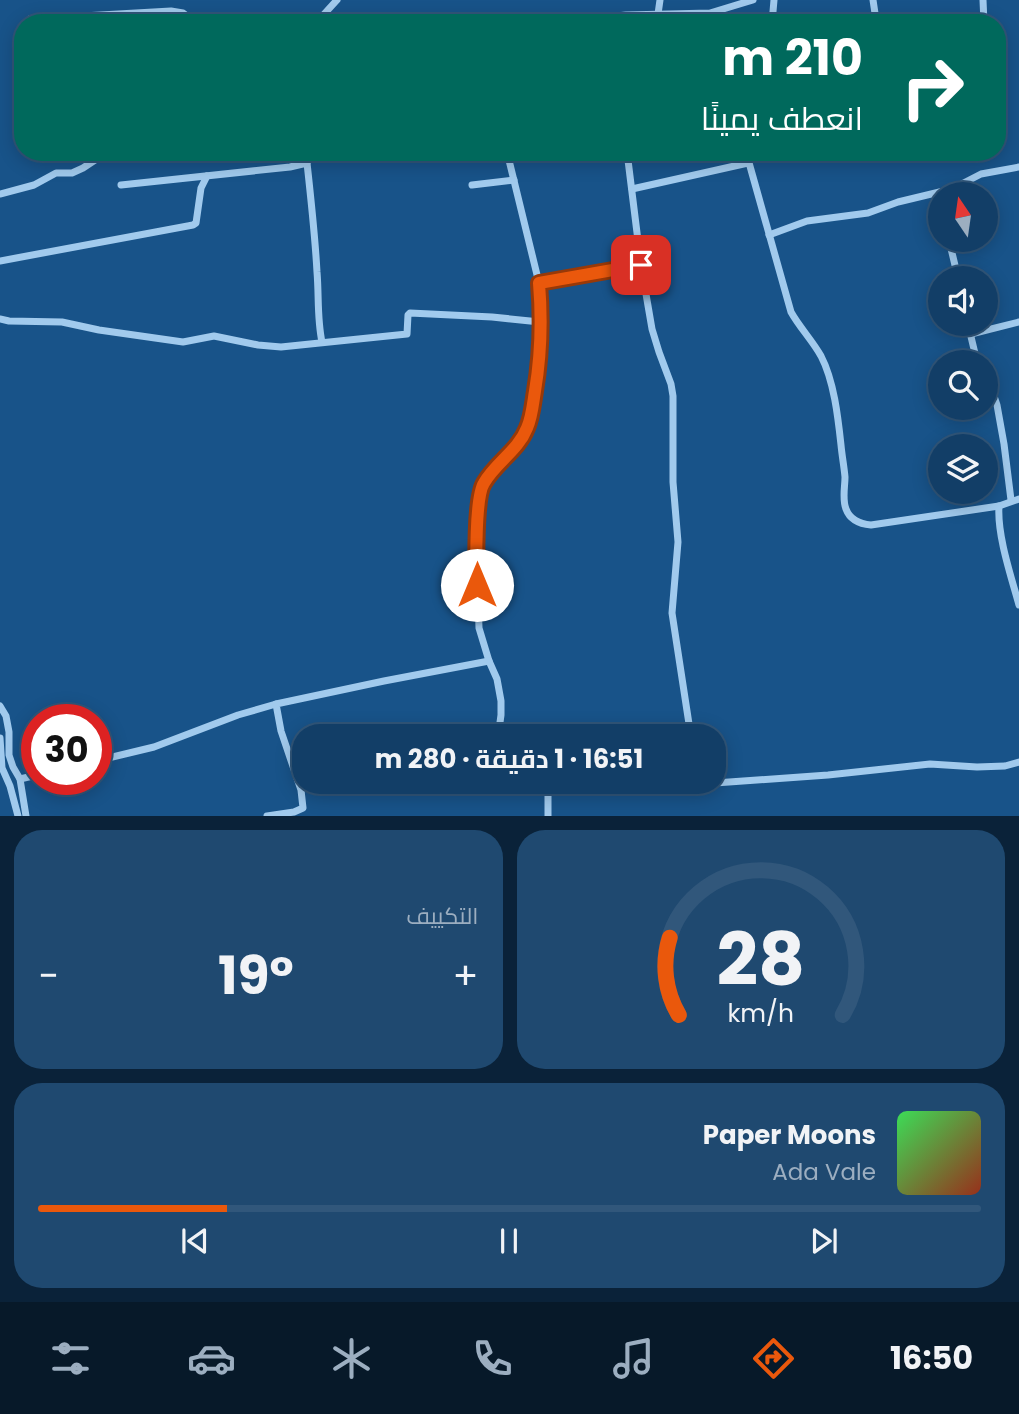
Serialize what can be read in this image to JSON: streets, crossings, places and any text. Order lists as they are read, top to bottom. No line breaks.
{"north":"top","page":{"turn":["210 m","انعطف يمينًا"],"limit":"30","trip":"16:51 · 1 دقيقة · 280 m","tile":"التكييف","heat":["−","19°","+"],"song":["Paper Moons","Ada Vale"],"tabs":"16:50","gauge":["28","km/h"]}}
